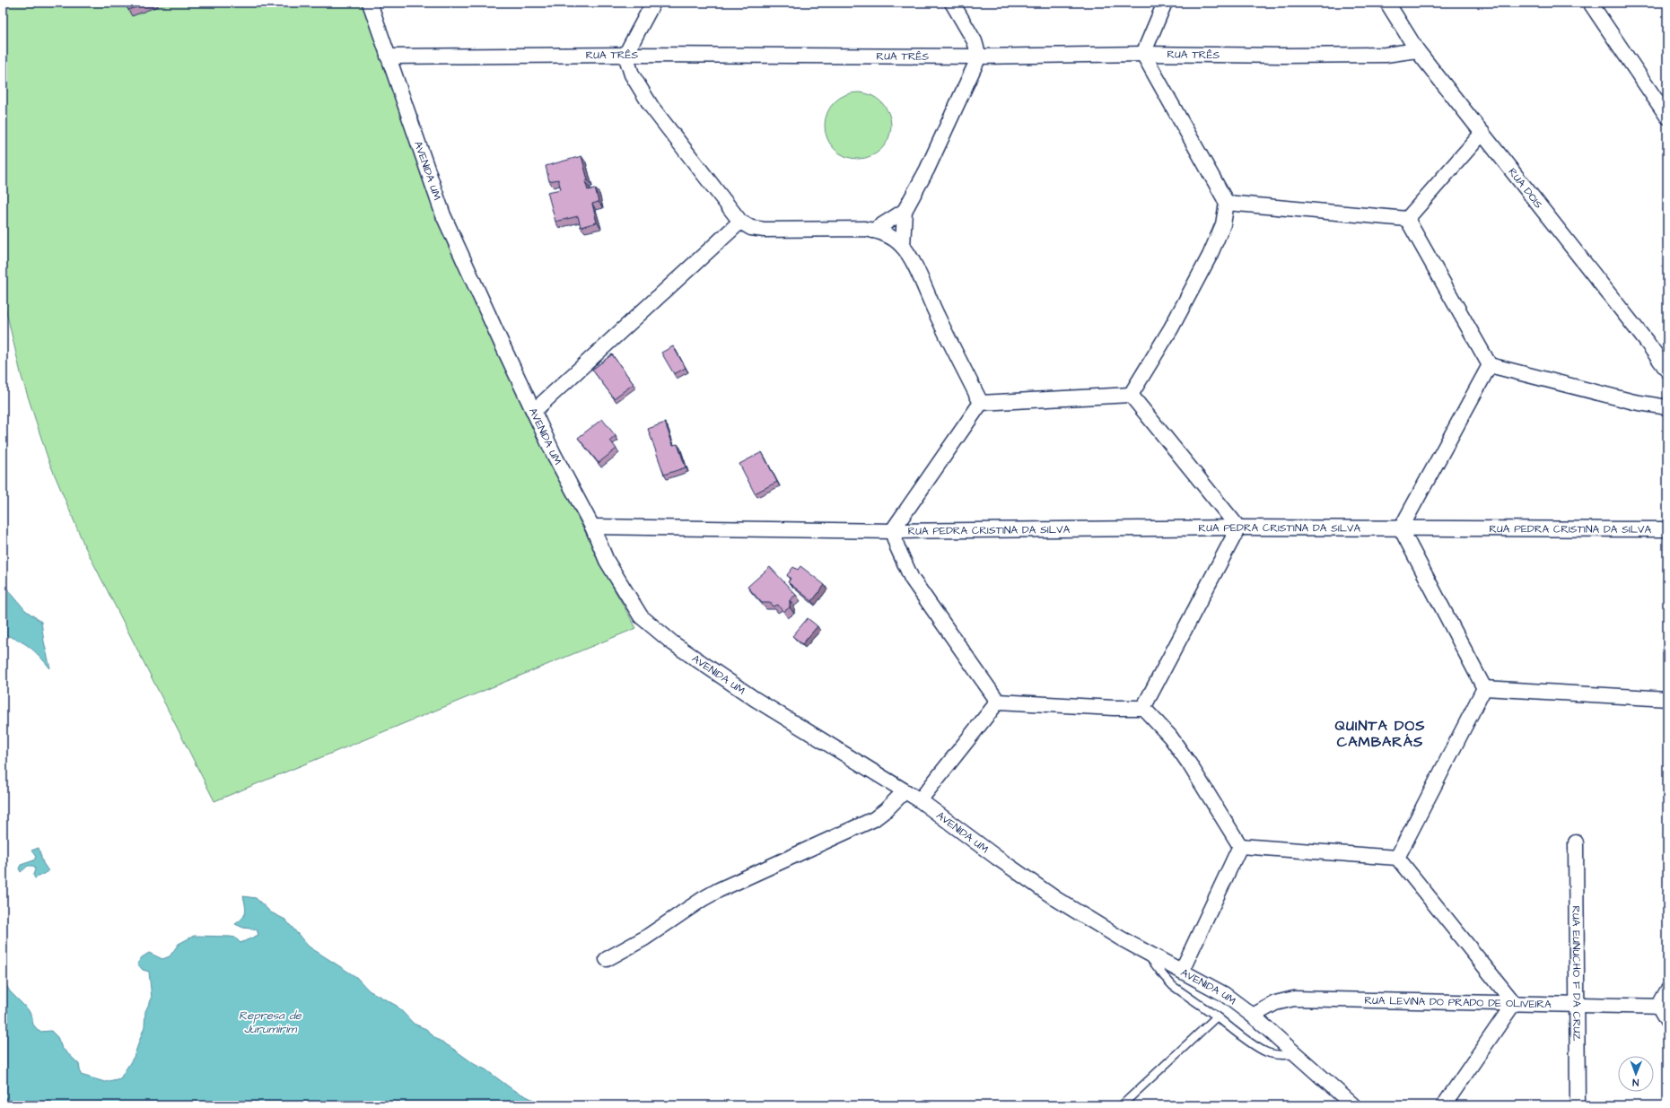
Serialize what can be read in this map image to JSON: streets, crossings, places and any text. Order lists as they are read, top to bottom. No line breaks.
{"streets":{"street":["RUA TRÊS","AVENIDA UM","RUA DOIS","RUA PEDRA CRISTINA DA SILVA","RUA EUNUCHO F DA CRUZ","RUA LEVINA DO PRADO DE OLIVEIRA"]},"crossings":[["RUA TRÊS","AVENIDA UM"],["RUA TRÊS","RUA DOIS"],["AVENIDA UM","RUA PEDRA CRISTINA DA SILVA"],["AVENIDA UM","RUA LEVINA DO PRADO DE OLIVEIRA"],["RUA EUNUCHO F DA CRUZ","RUA LEVINA DO PRADO DE OLIVEIRA"]],"districts":["QUINTA DOS CAMBARÁS"],"water":["Represa de Jurumirim"],"north":"bottom"}
